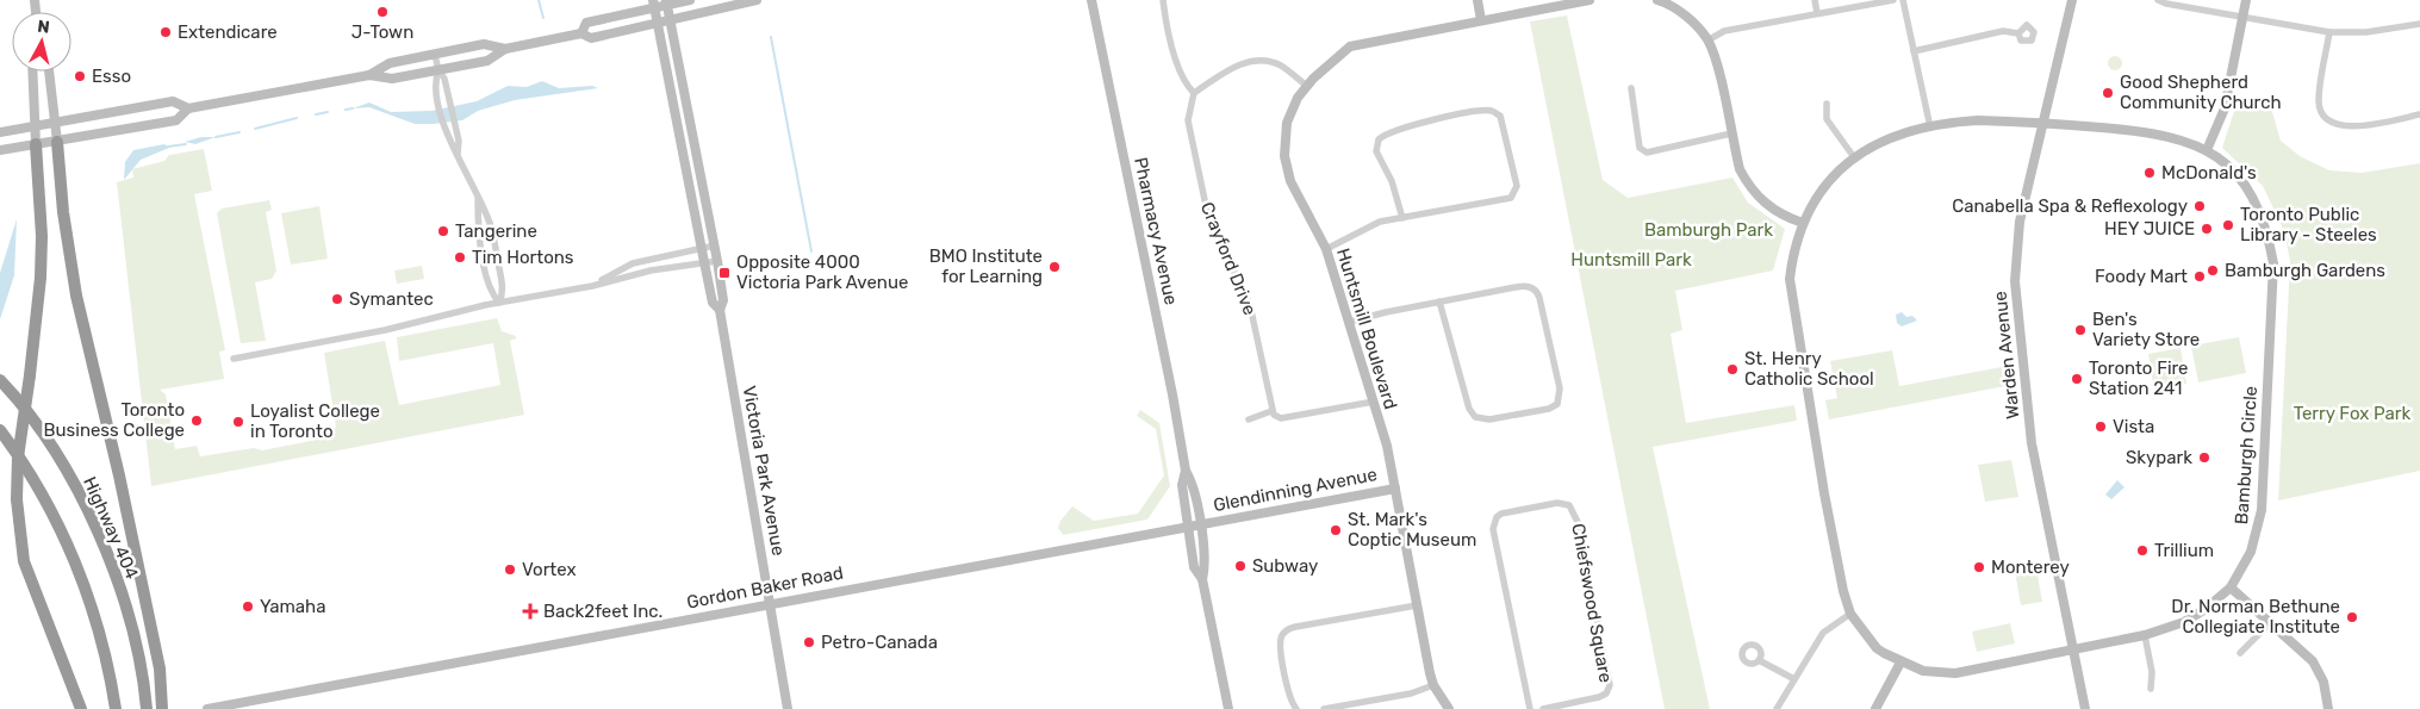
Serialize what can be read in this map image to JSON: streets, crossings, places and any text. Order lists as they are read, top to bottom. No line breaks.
{"streets":{"highway":["Highway 404"],"street":["Pharmacy Avenue","Crayford Drive","Huntsmill Boulevard","Warden Avenue","Bamburgh Circle","Victoria Park Avenue","Glendinning Avenue","Gordon Baker Road","Chiefswood Square"]},"crossings":[["Pharmacy Avenue","Glendinning Avenue"],["Pharmacy Avenue","Gordon Baker Road"],["Huntsmill Boulevard","Glendinning Avenue"],["Warden Avenue","Bamburgh Circle"],["Victoria Park Avenue","Gordon Baker Road"],["Glendinning Avenue","Gordon Baker Road"]],"parks":["Bamburgh Park","Huntsmill Park","Terry Fox Park"],"places":{"other":["J-Town","Extendicare","Esso","Good Shepherd Community Church","McDonald's","Canabella Spa & Reflexology","Toronto Public Library - Steeles","HEY JUICE","Tangerine","Tim Hortons","BMO Institute for Learning","Bamburgh Gardens","Foody Mart","Symantec","Ben's Variety Store","St. Henry Catholic School","Toronto Fire Station 241","Toronto Business College","Loyalist College in Toronto","Vista","Skypark","St. Mark's Coptic Museum","Trillium","Subway","Monterey","Vortex","Yamaha","Dr. Norman Bethune Collegiate Institute","Petro-Canada"],"transit":["Opposite 4000 Victoria Park Avenue"],"health":["Back2feet Inc."]},"north":"top"}
